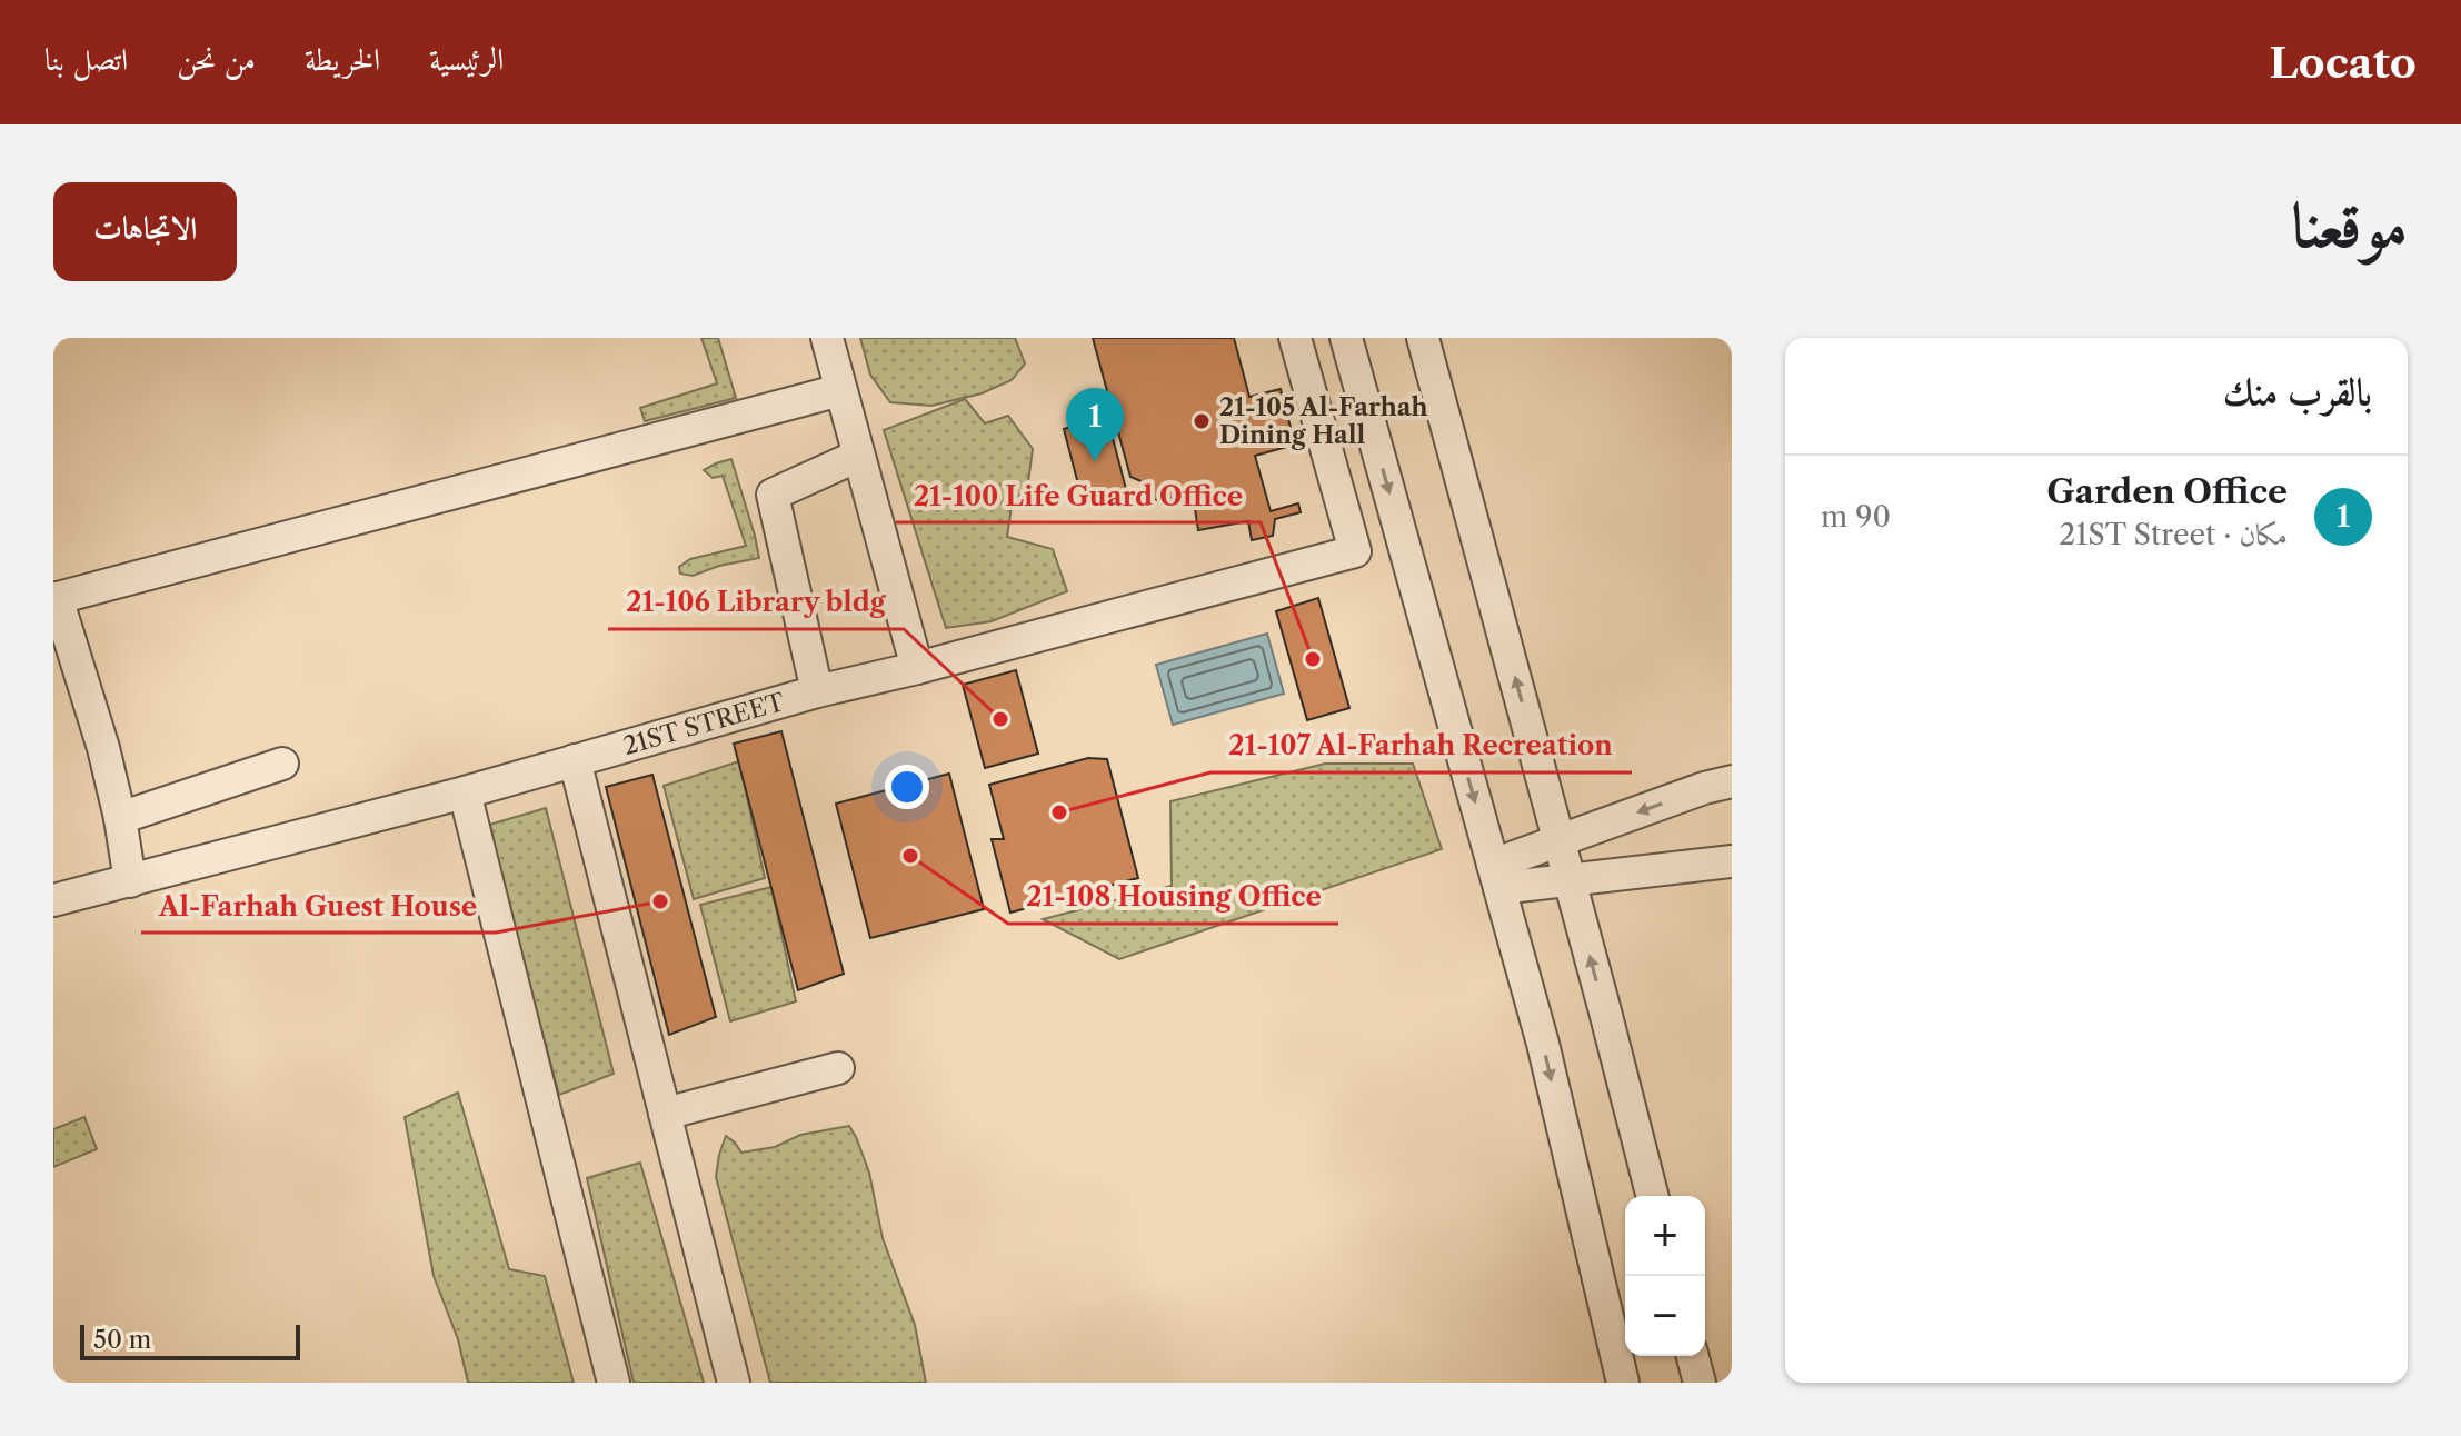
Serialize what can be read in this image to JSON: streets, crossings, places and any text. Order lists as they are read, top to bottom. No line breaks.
{"streets":{"street":["21ST STREET"]},"places":["21-105 Al-Farhah Dining Hall","21-100 Life Guard Office","21-106 Library bldg","21-107 Al-Farhah Recreation","21-108 Housing Office","Al-Farhah Guest House"],"scale_bar":"50 m","page":{"header":"Locato","nav":["الرئيسية","الخريطة","من نحن","اتصل بنا"],"title":"موقعنا","buttons":"الاتجاهات","heading":"بالقرب منك","pins":"1","list":[{"mark":"1","name":"Garden Office","note":"مكان · 21ST Street","value":"90 m"}],"map_buttons":["+","−"],"scale":"50 m"}}
